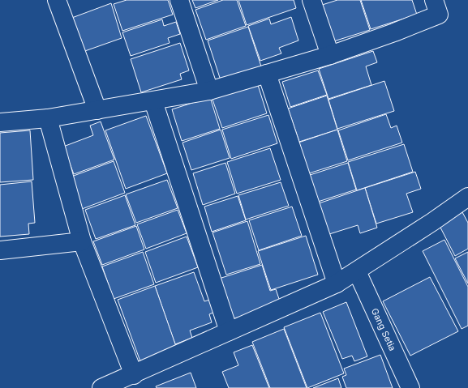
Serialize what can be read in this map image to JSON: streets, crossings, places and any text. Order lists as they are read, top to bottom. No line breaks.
{"streets":{"street":["Gang Setia"]}}
